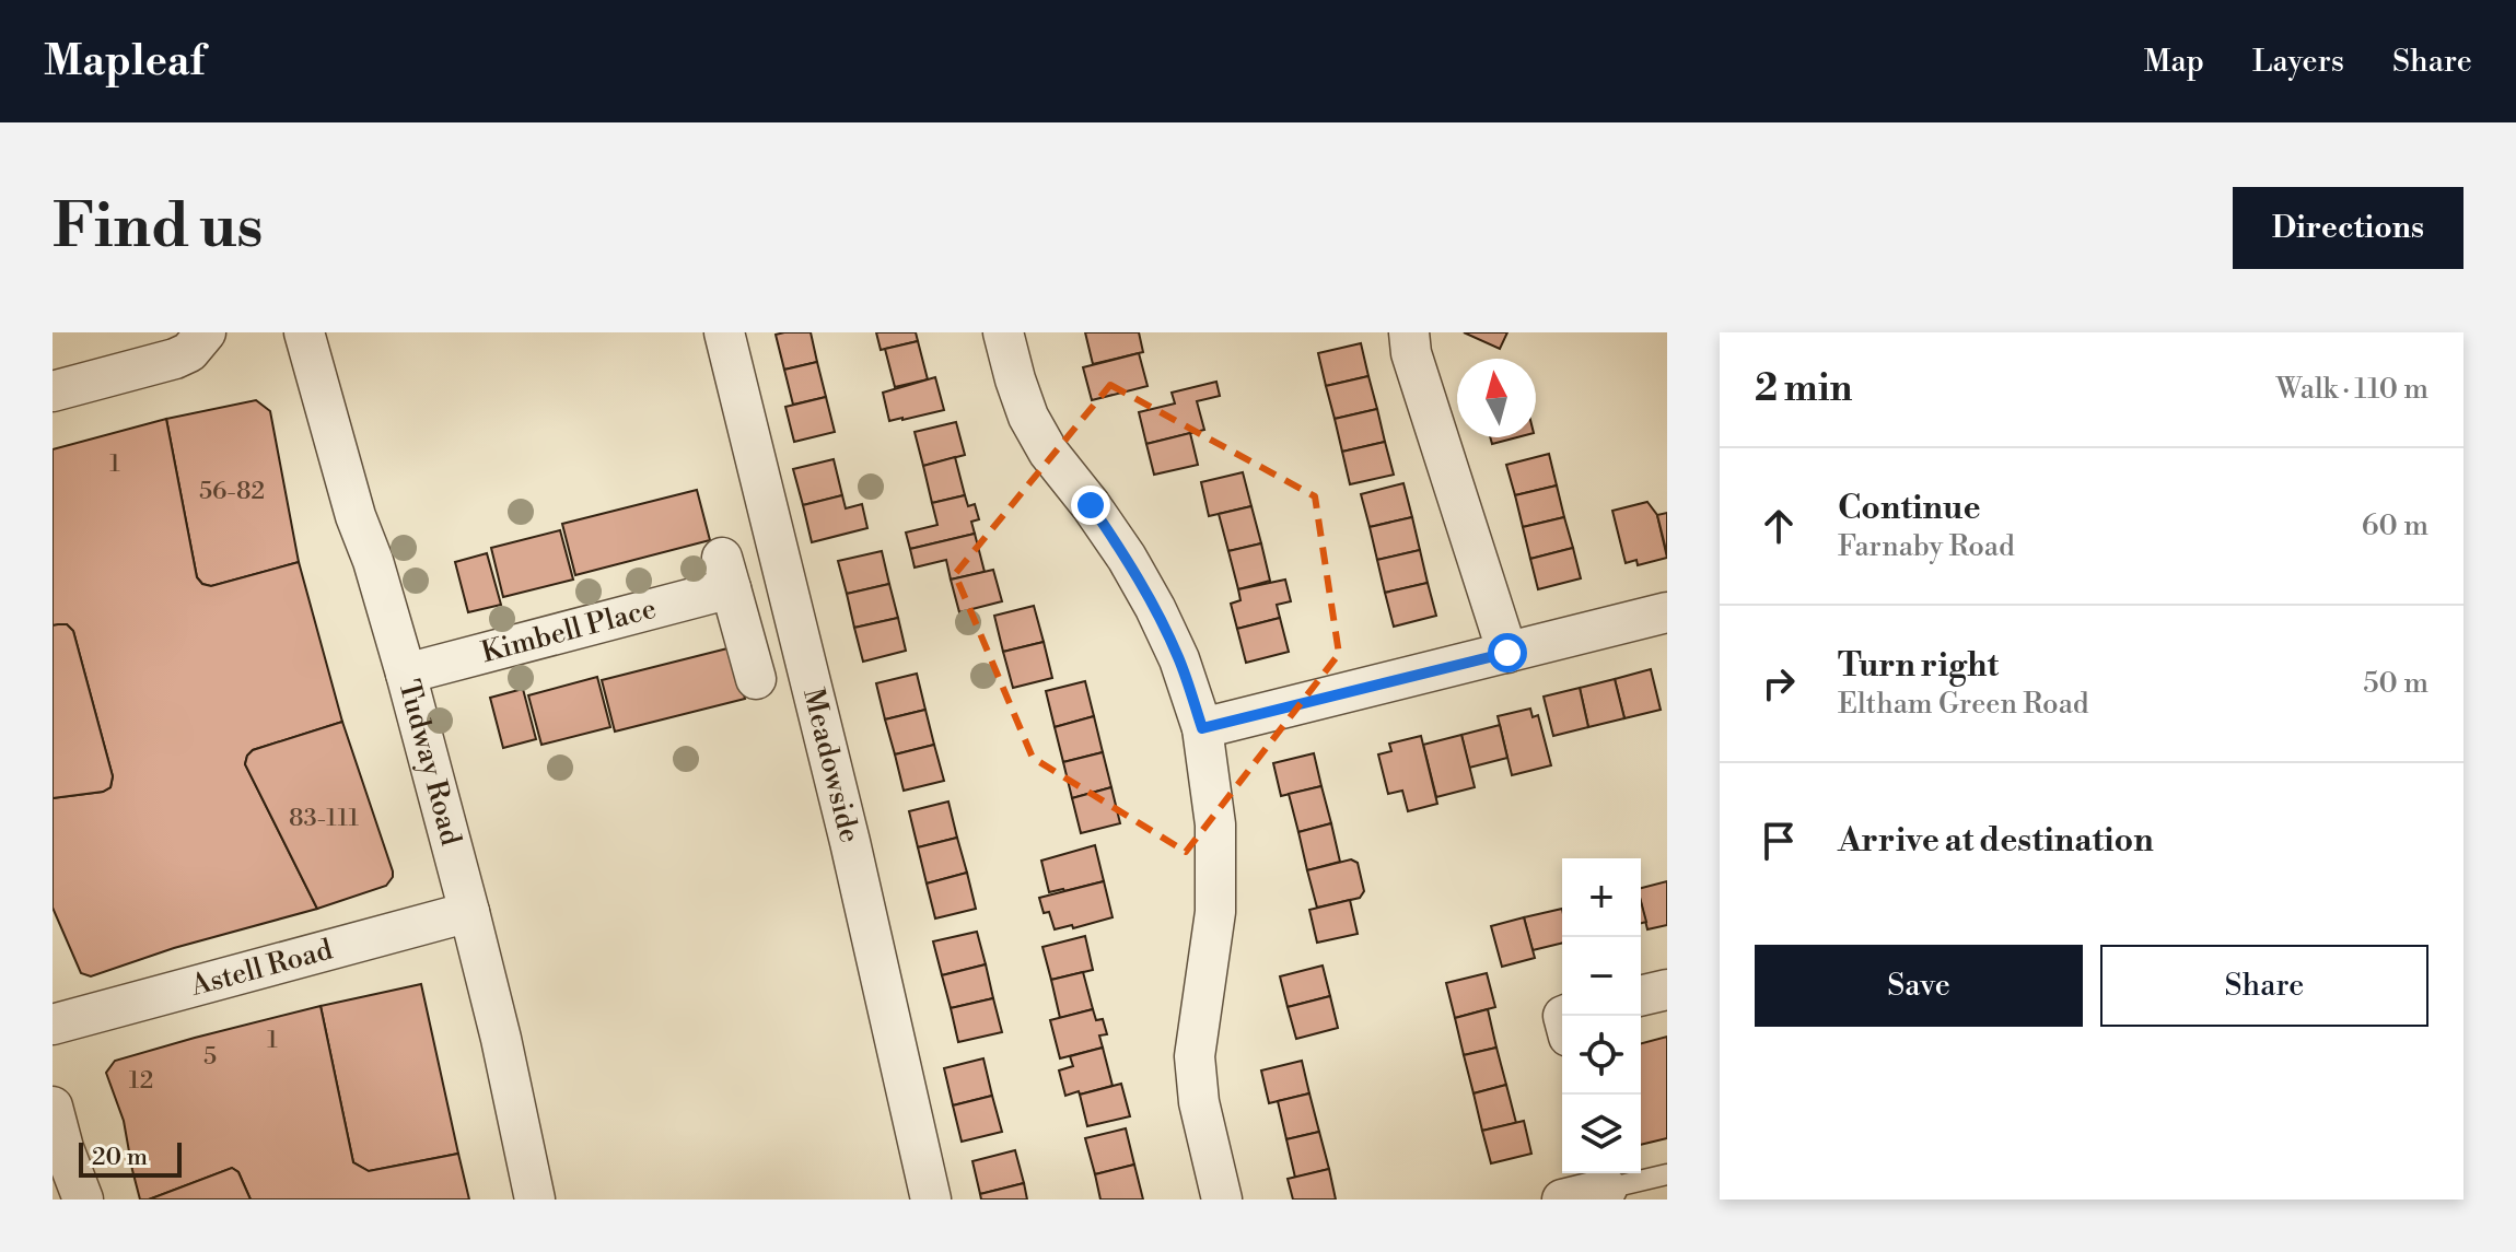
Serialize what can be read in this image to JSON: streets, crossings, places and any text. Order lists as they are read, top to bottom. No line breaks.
{"streets":{"street":["Kimbell Place","Tudway Road","Meadowside","Astell Road"]},"crossings":[["Kimbell Place","Tudway Road"],["Tudway Road","Astell Road"]],"house_numbers":["1","56-82","83-111","1","5","12"],"scale_bar":"20 m","north":"top","page":{"header":"Mapleaf","nav":["Map","Layers","Share"],"buttons":["Directions",["Save","Share"]],"title":"Find us","heading":["2 min","Walk · 110 m"],"list":[["Continue","Farnaby Road","60 m"],["Turn right","Eltham Green Road","50 m"],"Arrive at destination"],"map_buttons":["+","−"],"scale":"20 m"}}
